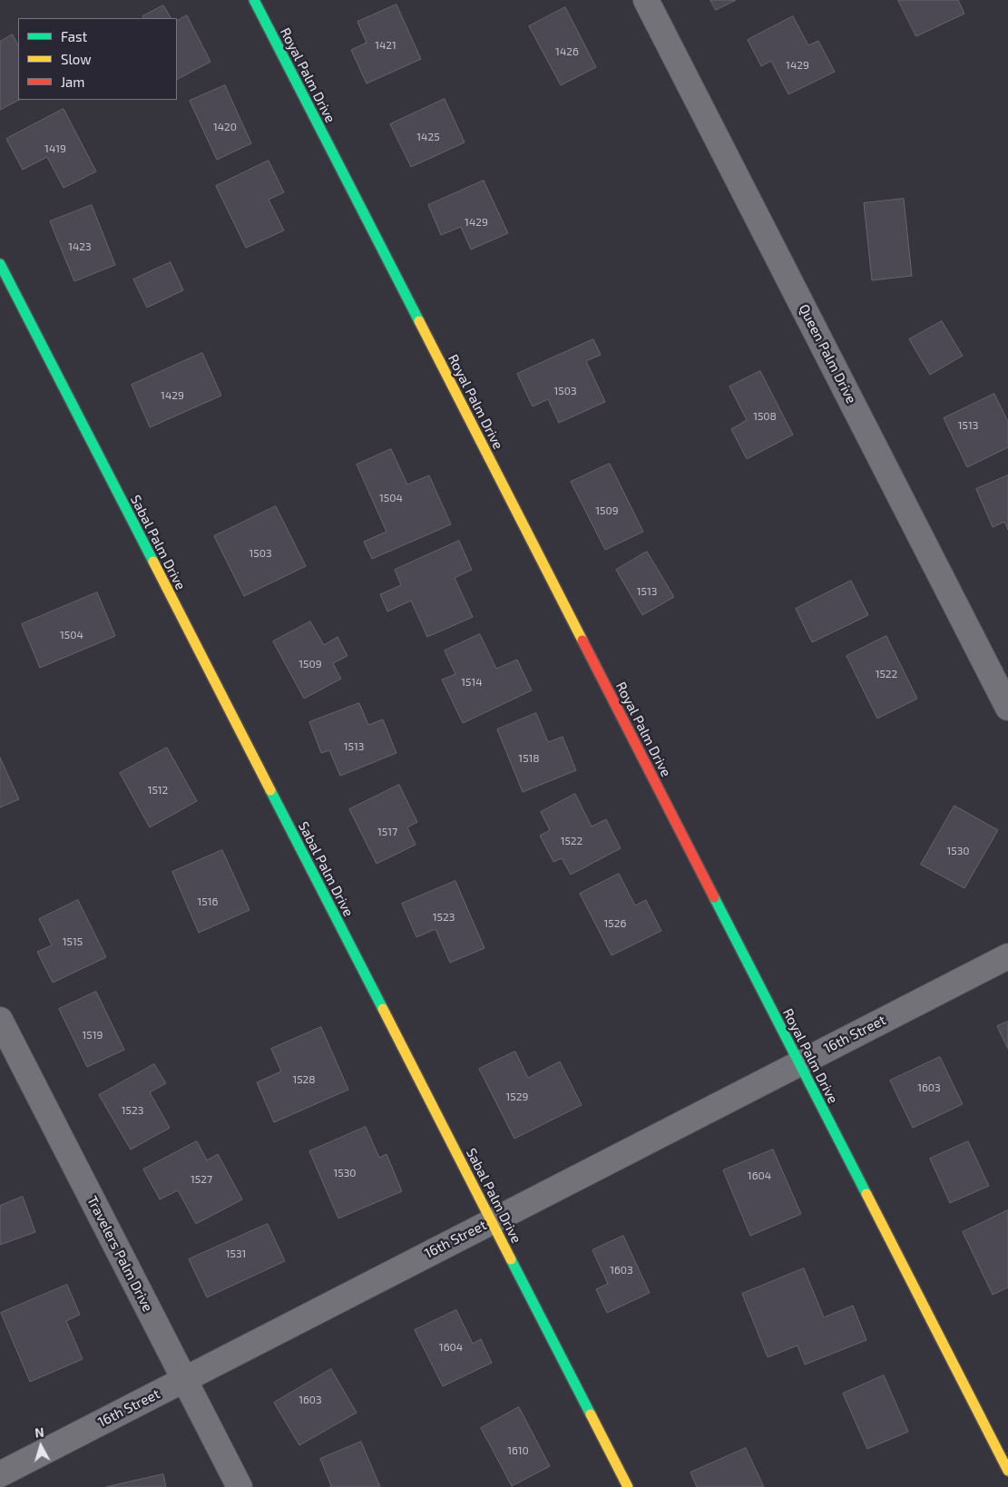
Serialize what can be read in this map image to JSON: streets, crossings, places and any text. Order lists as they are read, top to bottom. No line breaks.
{"streets":{"street":["Royal Palm Drive","Queen Palm Drive","Sabal Palm Drive","16th Street","Travelers Palm Drive"]},"crossings":[["Royal Palm Drive","16th Street"],["Sabal Palm Drive","16th Street"],["16th Street","Travelers Palm Drive"]],"house_numbers":["1421","1426","1429","1420","1425","1419","1429","1423","1503","1429","1508","1513","1504","1509","1503","1513","1504","1509","1522","1514","1513","1518","1512","1517","1522","1530","1516","1523","1526","1515","1519","1528","1603","1529","1523","1530","1604","1527","1531","1603","1604","1603","1610"],"legend":["Fast","Slow","Jam"],"north":"top"}
